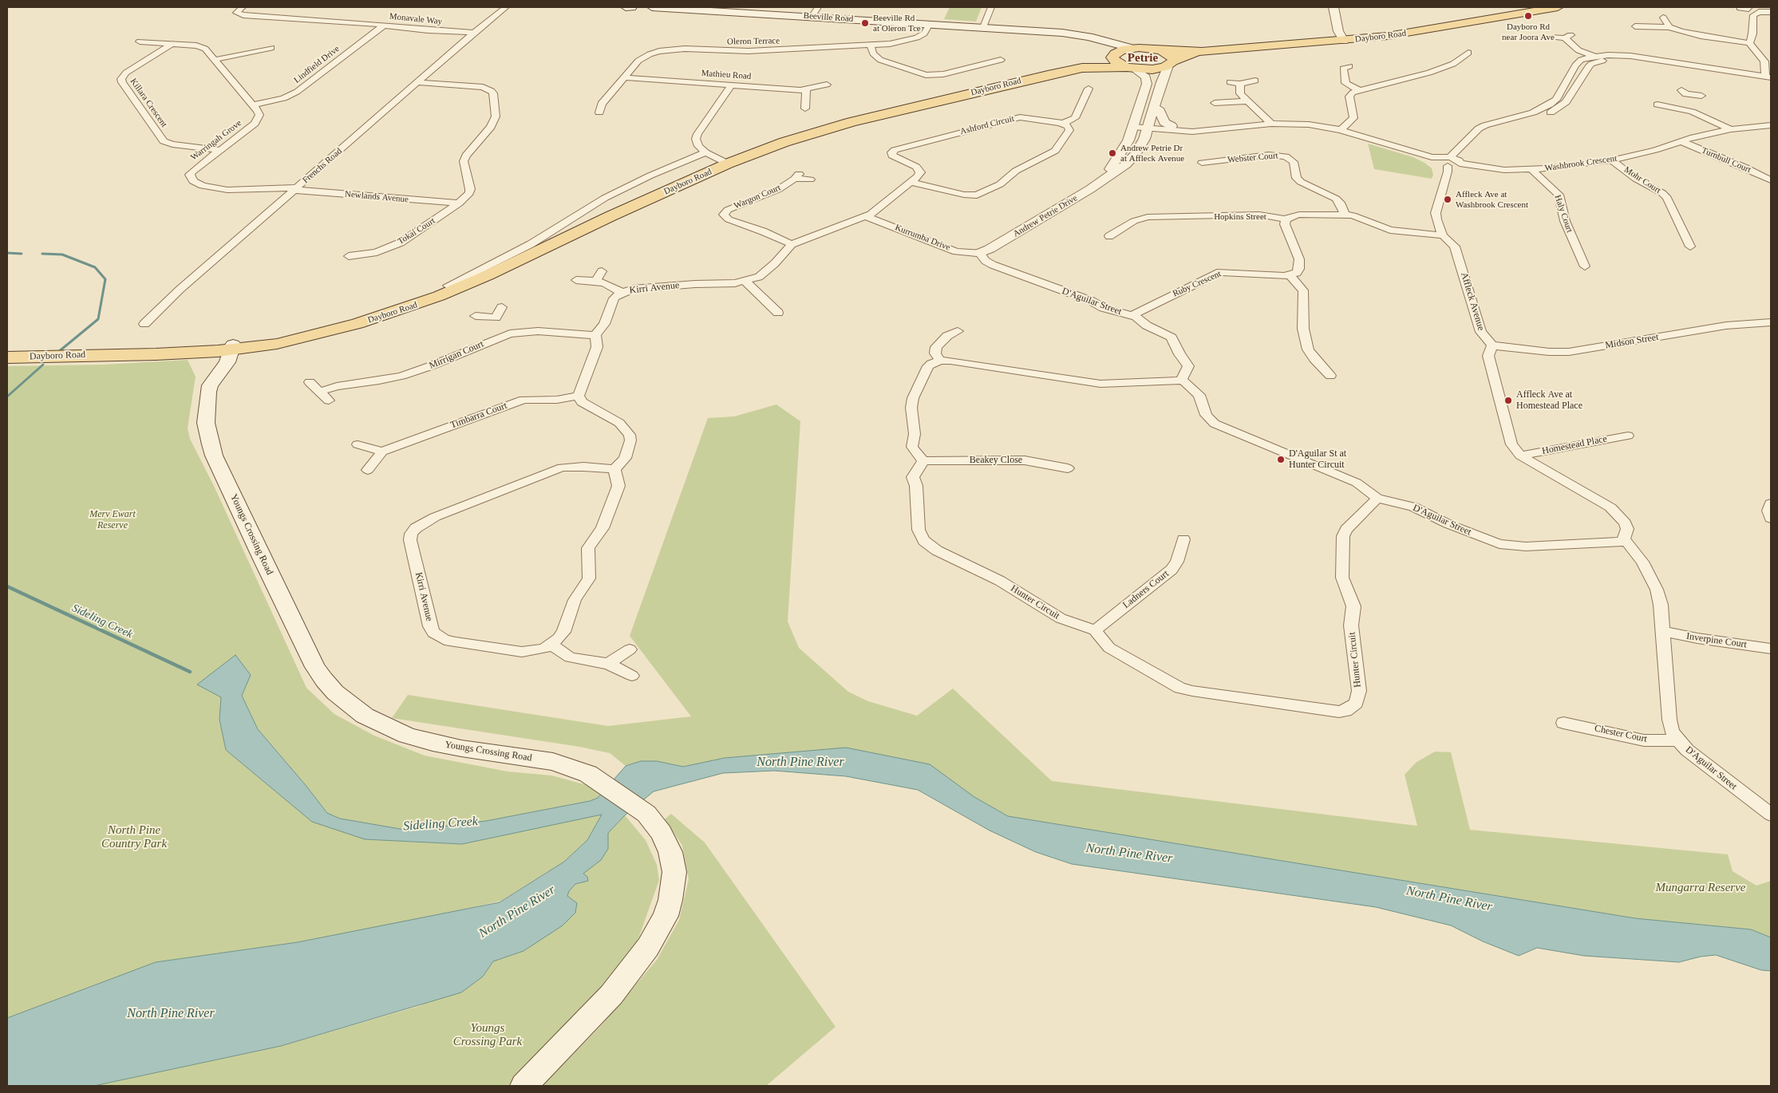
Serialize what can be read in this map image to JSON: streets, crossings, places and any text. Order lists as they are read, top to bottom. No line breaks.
{"streets":{"main road":["Beeville Road","Dayboro Road","Youngs Crossing Road"],"street":["Monavale Way","Oleron Terrace","Lindfield Drive","Mathieu Road","Killara Crescent","Ashford Circuit","Warringah Grove","Webster Court","Turnbull Court","Washbrook Crescent","Frenchs Road","Mohr Court","Newlands Avenue","Wargon Court","Haly Court","Andrew Petrie Drive","Hopkins Street","Tokai Court","Kurrumba Drive","Ruby Crescent","Kirri Avenue","D'Aguilar Street","Affleck Avenue","Midson Street","Mirrigan Court","Timbarra Court","Homestead Place","Beakey Close","Ladners Court","Hunter Circuit","Inverpine Court","Chester Court"]},"crossings":[["Beeville Road","Dayboro Road"],["Beeville Road","Oleron Terrace"],["Monavale Way","Lindfield Drive"],["Monavale Way","Frenchs Road"],["Dayboro Road","Andrew Petrie Drive"],["Dayboro Road","Youngs Crossing Road"],["Oleron Terrace","Mathieu Road"],["Lindfield Drive","Killara Crescent"],["Lindfield Drive","Warringah Grove"],["Killara Crescent","Warringah Grove"],["Ashford Circuit","Kurrumba Drive"],["Ashford Circuit","Kirri Avenue"],["Warringah Grove","Frenchs Road"],["Warringah Grove","Newlands Avenue"],["Webster Court","Hopkins Street"],["Turnbull Court","Washbrook Crescent"],["Washbrook Crescent","Mohr Court"],["Washbrook Crescent","Haly Court"],["Washbrook Crescent","Affleck Avenue"],["Frenchs Road","Newlands Avenue"],["Newlands Avenue","Tokai Court"],["Wargon Court","Kirri Avenue"],["Andrew Petrie Drive","Kurrumba Drive"],["Andrew Petrie Drive","D'Aguilar Street"],["Hopkins Street","Affleck Avenue"],["Kurrumba Drive","Kirri Avenue"],["Kurrumba Drive","D'Aguilar Street"],["Ruby Crescent","D'Aguilar Street"],["Kirri Avenue","Mirrigan Court"],["Kirri Avenue","Timbarra Court"],["D'Aguilar Street","Hunter Circuit"],["D'Aguilar Street","Inverpine Court"],["D'Aguilar Street","Chester Court"],["Affleck Avenue","Midson Street"],["Beakey Close","Hunter Circuit"],["Ladners Court","Hunter Circuit"]],"districts":["Petrie"],"water":["Sideling Creek","North Pine River"],"parks":["Merv Ewart Reserve","North Pine Country Park","Mungarra Reserve","Youngs Crossing Park"],"places":["Dayboro Rd near Joora Ave","Beeville Rd at Oleron Tce","Andrew Petrie Dr at Affleck Avenue","Affleck Ave at Washbrook Crescent","Affleck Ave at Homestead Place","D'Aguilar St at Hunter Circuit"]}
